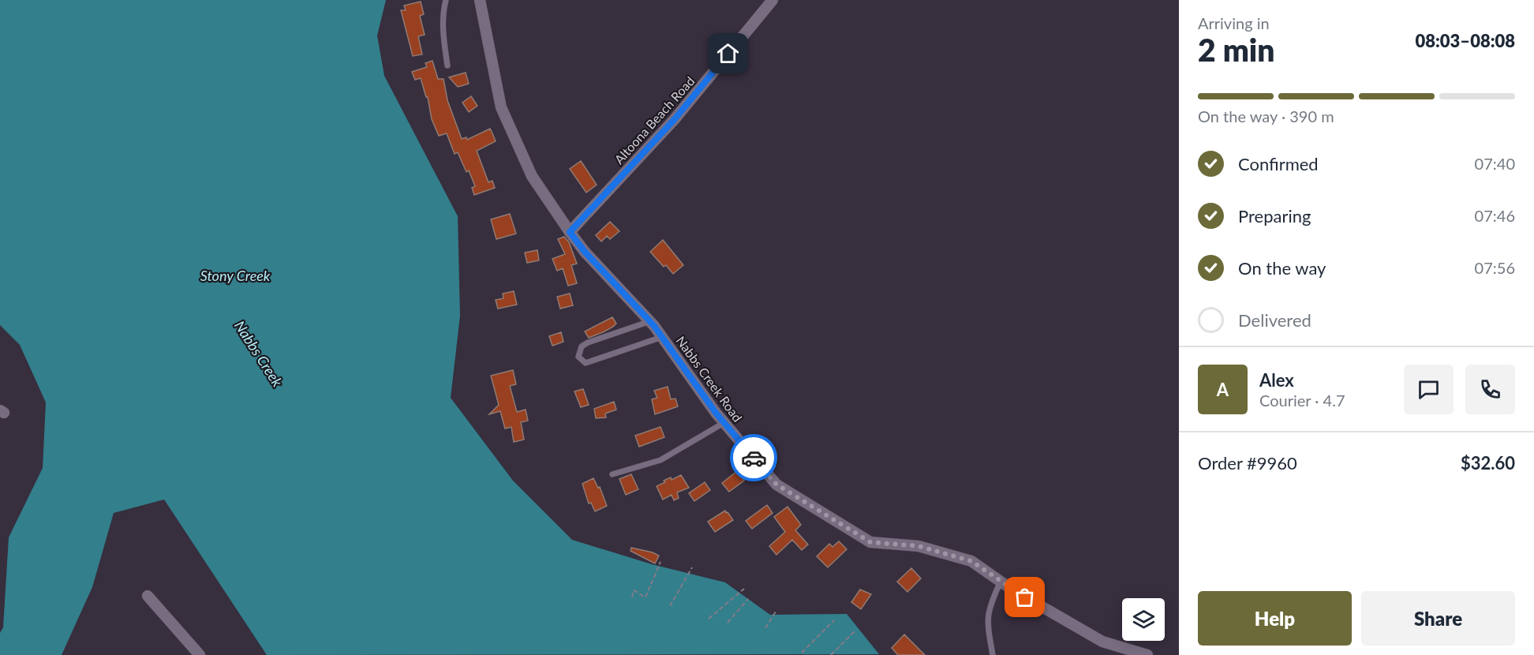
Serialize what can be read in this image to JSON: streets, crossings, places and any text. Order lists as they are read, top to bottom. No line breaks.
{"streets":{"street":["Altoona Beach Road","Nabbs Creek Road"]},"crossings":[["Altoona Beach Road","Nabbs Creek Road"]],"water":["Stony Creek","Nabbs Creek"],"page":{"heading":["2 min","Arriving in","08:03–08:08"],"panel":["Alex","Courier · 4.7","Order #9960","$32.60"],"bar":"On the way · 390 m","list":[["Confirmed","07:40"],["Preparing","07:46"],["On the way","07:56"],"Delivered"],"round":"A","buttons":["Help","Share"]}}
